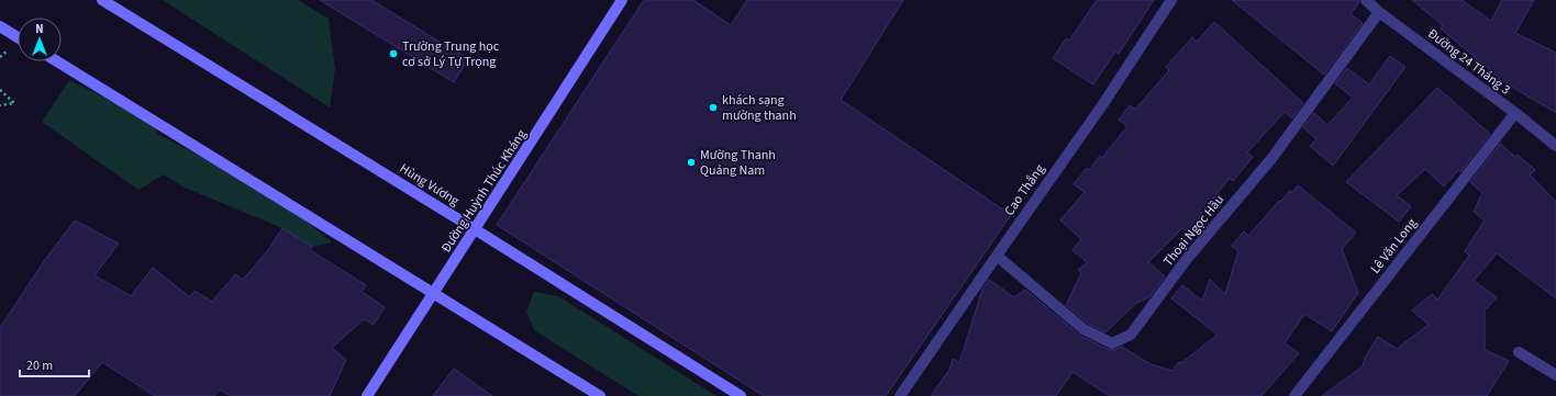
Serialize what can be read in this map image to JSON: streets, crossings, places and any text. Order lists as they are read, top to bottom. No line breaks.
{"streets":{"main road":["Hùng Vương","Đường Huỳnh Thúc Kháng"],"street":["Đường 24 Tháng 3","Cao Thắng","Thoại Ngọc Hầu","Lê Văn Long"]},"crossings":[["Đường 24 Tháng 3","Thoại Ngọc Hầu"],["Đường 24 Tháng 3","Lê Văn Long"],["Hùng Vương","Đường Huỳnh Thúc Kháng"],["Cao Thắng","Thoại Ngọc Hầu"]],"places":["Trường Trung học cơ sở Lý Tự Trọng","khách sạng mường thanh","Mường Thanh Quảng Nam"],"scale_bar":"20 m","north":"top"}
